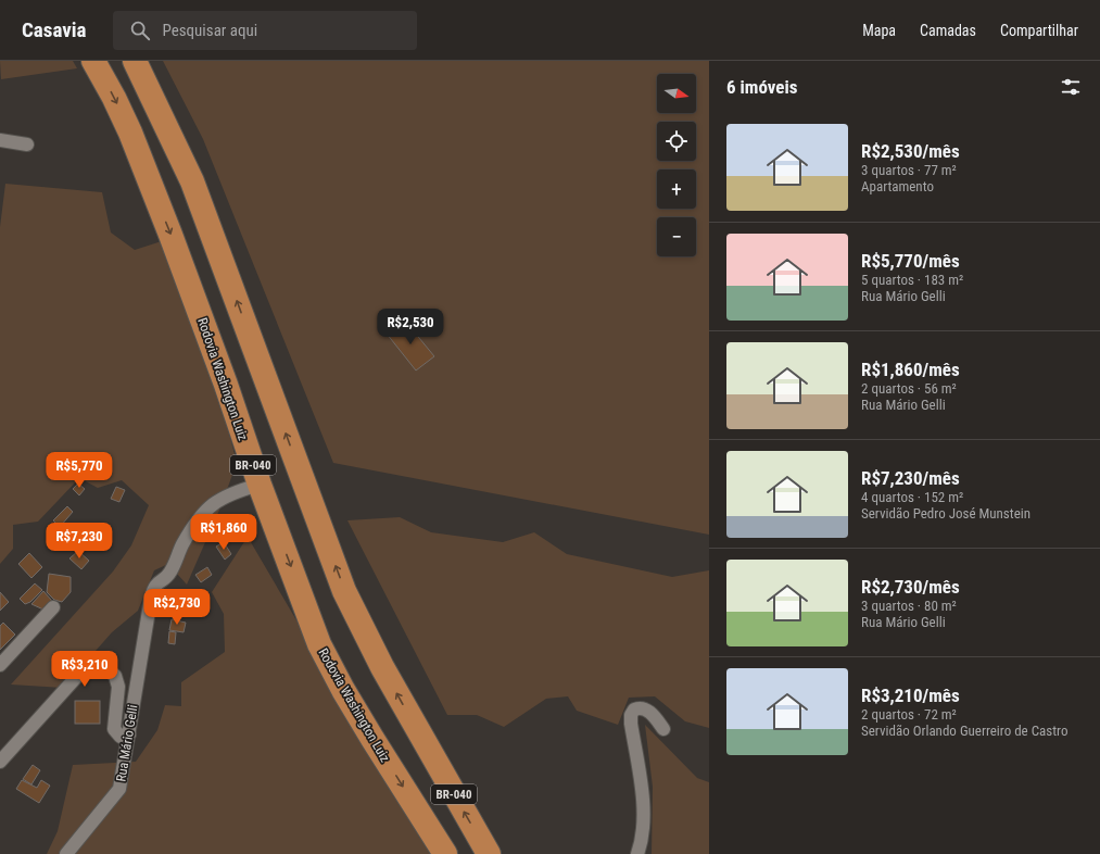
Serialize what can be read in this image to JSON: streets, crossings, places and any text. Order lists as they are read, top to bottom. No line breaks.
{"streets":{"highway":["Rodovia Washington Luiz","BR-040"],"street":["Rua Mário Gelli"]},"crossings":[["Rodovia Washington Luiz","Rua Mário Gelli"]],"north":"right","page":{"header":"Casavia","search":"Pesquisar aqui","nav":["Mapa","Camadas","Compartilhar"],"heading":"6 imóveis","map_buttons":["+","−"],"list":[{"name":"R$2,530/mês","note":"3 quartos · 77 m² · Apartamento"},{"name":"R$5,770/mês","note":"5 quartos · 183 m² · Rua Mário Gelli"},{"name":"R$1,860/mês","note":"2 quartos · 56 m² · Rua Mário Gelli"},{"name":"R$7,230/mês","note":"4 quartos · 152 m² · Servidão Pedro José Munstein"},{"name":"R$2,730/mês","note":"3 quartos · 80 m² · Rua Mário Gelli"},{"name":"R$3,210/mês","note":"2 quartos · 72 m² · Servidão Orlando Guerreiro de Castro"}],"price":["R$2,530","R$5,770","R$1,860","R$7,230","R$2,730","R$3,210"]}}
